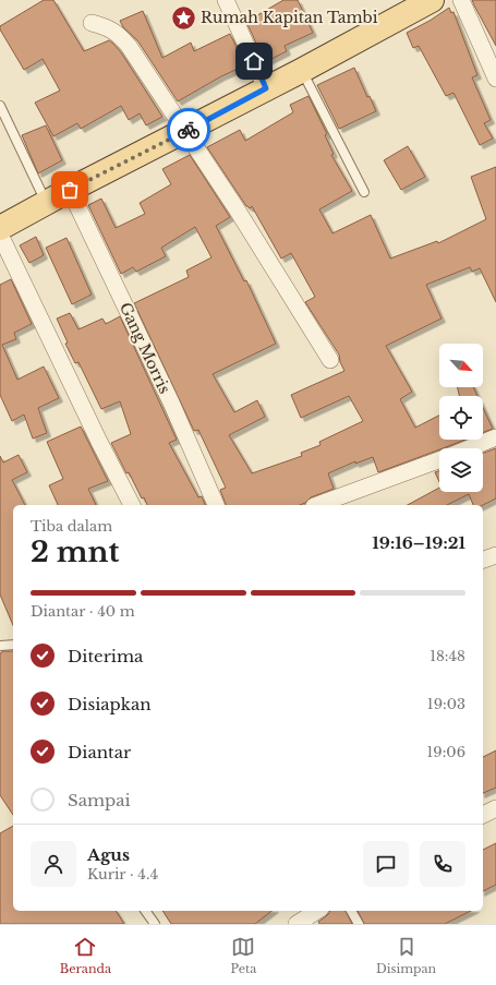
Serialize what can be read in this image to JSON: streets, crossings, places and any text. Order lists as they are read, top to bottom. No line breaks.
{"streets":{"street":["Gang Morris"]},"places":{"place":["Rumah Kapitan Tambi"]},"north":"bottom right","page":{"heading":["2 mnt","Tiba dalam","19:16–19:21"],"panel":["Agus","Kurir · 4.4"],"bar":"Diantar · 40 m","list":[["Diterima","18:48"],["Disiapkan","19:03"],["Diantar","19:06"],"Sampai"],"tabs":["Beranda","Peta","Disimpan"]}}
